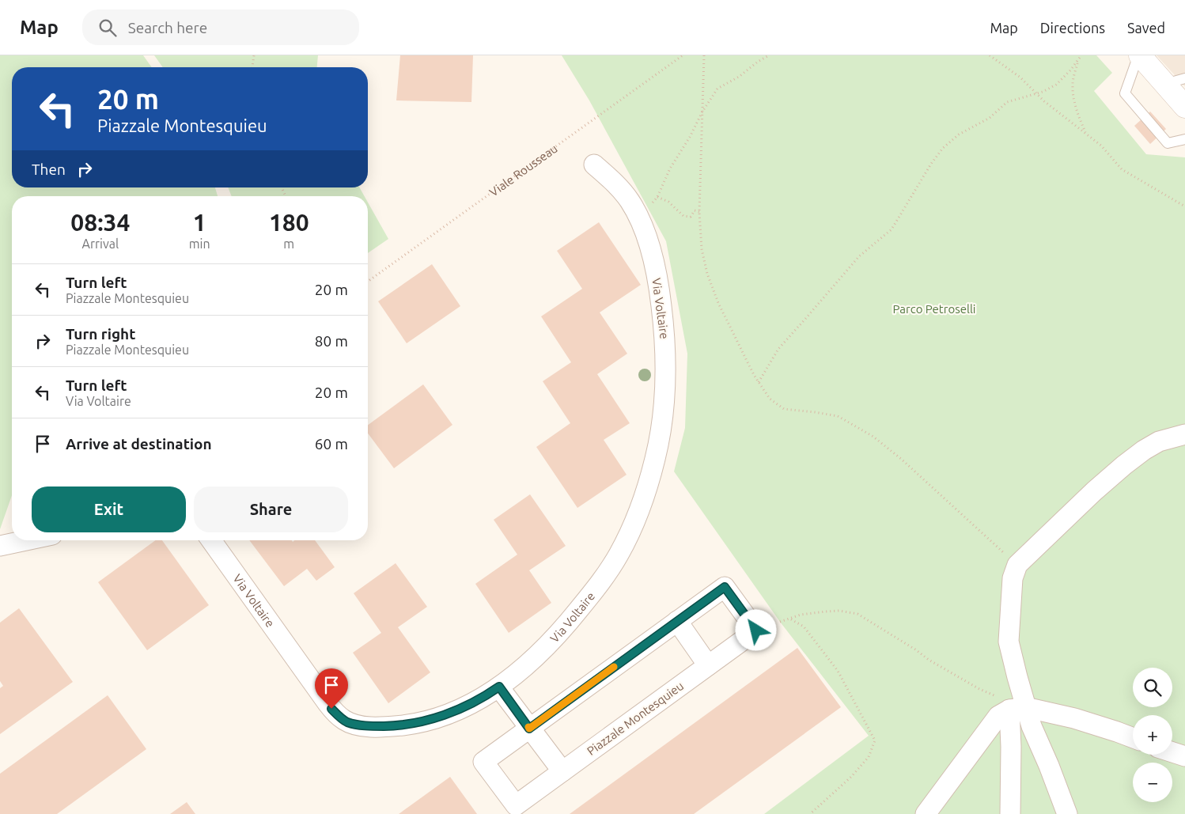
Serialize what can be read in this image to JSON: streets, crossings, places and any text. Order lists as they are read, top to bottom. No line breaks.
{"streets":{"street":["Via Voltaire","Piazzale Montesquieu"],"path":["Viale Rousseau"]},"parks":["Parco Petroselli"],"page":{"header":"Map","search":"Search here","nav":["Map","Directions","Saved"],"turn":["20 m","Piazzale Montesquieu"],"then":"Then","eta":["08:34","Arrival","1","min","180","m"],"list":[{"name":"Turn left","note":"Piazzale Montesquieu","value":"20 m"},{"name":"Turn right","note":"Piazzale Montesquieu","value":"80 m"},{"name":"Turn left","note":"Via Voltaire","value":"20 m"},{"name":"Arrive at destination","value":"60 m"}],"buttons":["Exit","Share"],"map_buttons":["+","−"]}}
